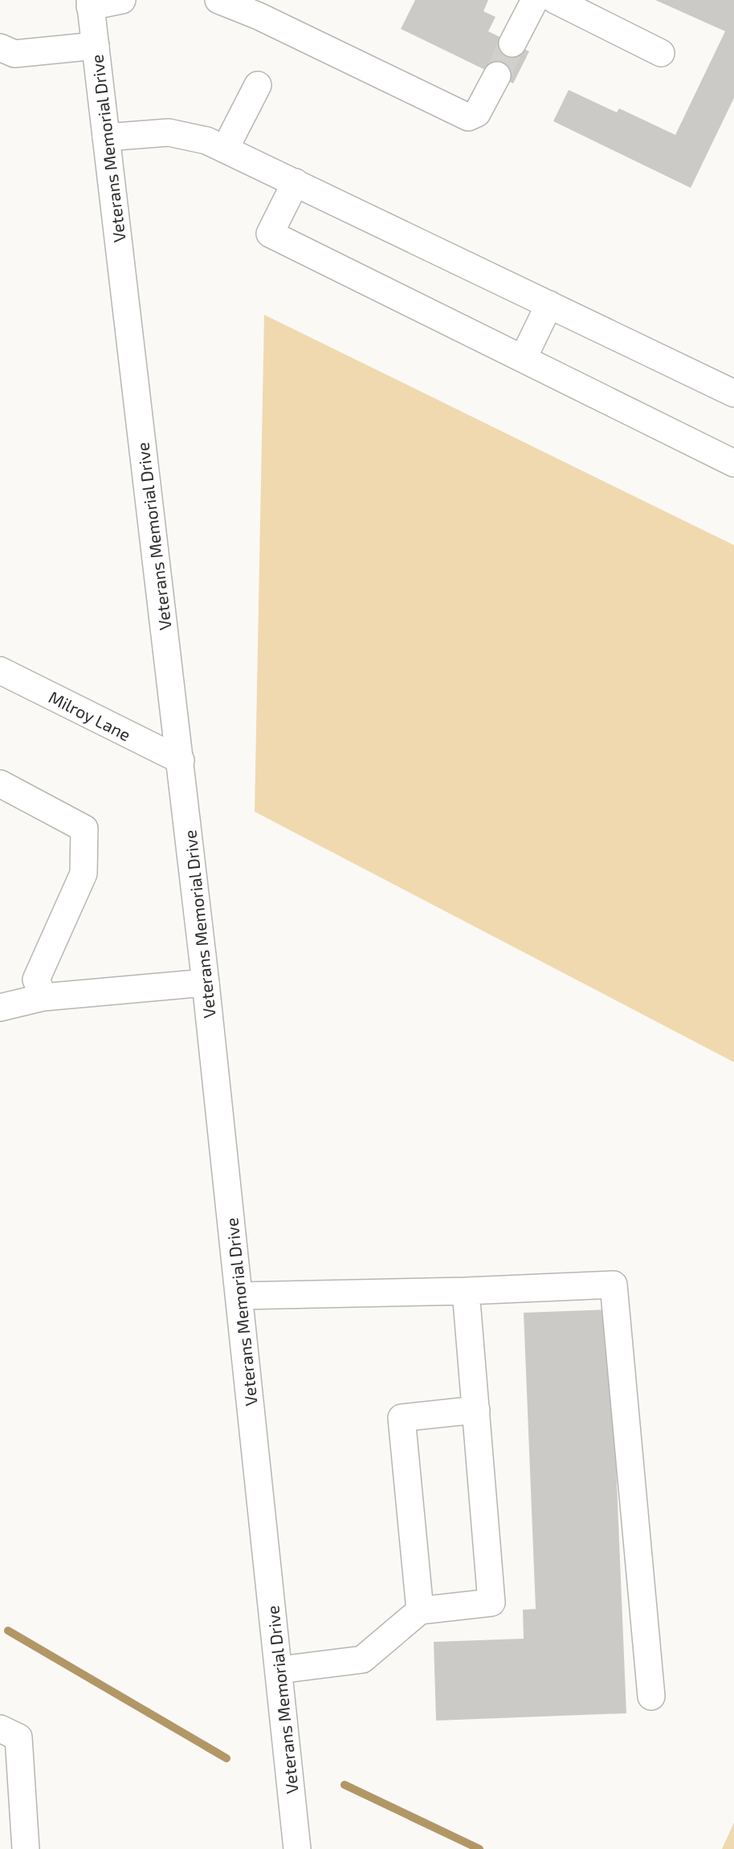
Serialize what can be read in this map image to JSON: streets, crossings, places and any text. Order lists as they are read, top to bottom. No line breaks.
{"streets":{"main road":["Veterans Memorial Drive","Milroy Lane"]},"crossings":[["Veterans Memorial Drive","Milroy Lane"]]}
